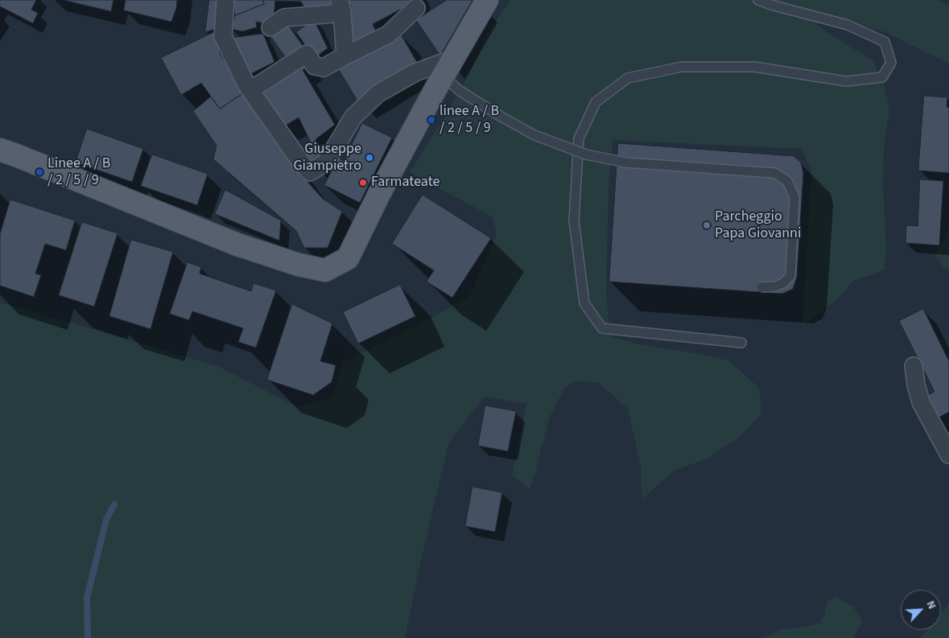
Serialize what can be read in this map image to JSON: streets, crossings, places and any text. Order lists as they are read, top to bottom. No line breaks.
{"places":["linee A / B / 2 / 5 / 9","Giuseppe Giampietro","Linee A / B / 2 / 5 / 9","Farmateate","Parcheggio Papa Giovanni"],"north":"top right"}
